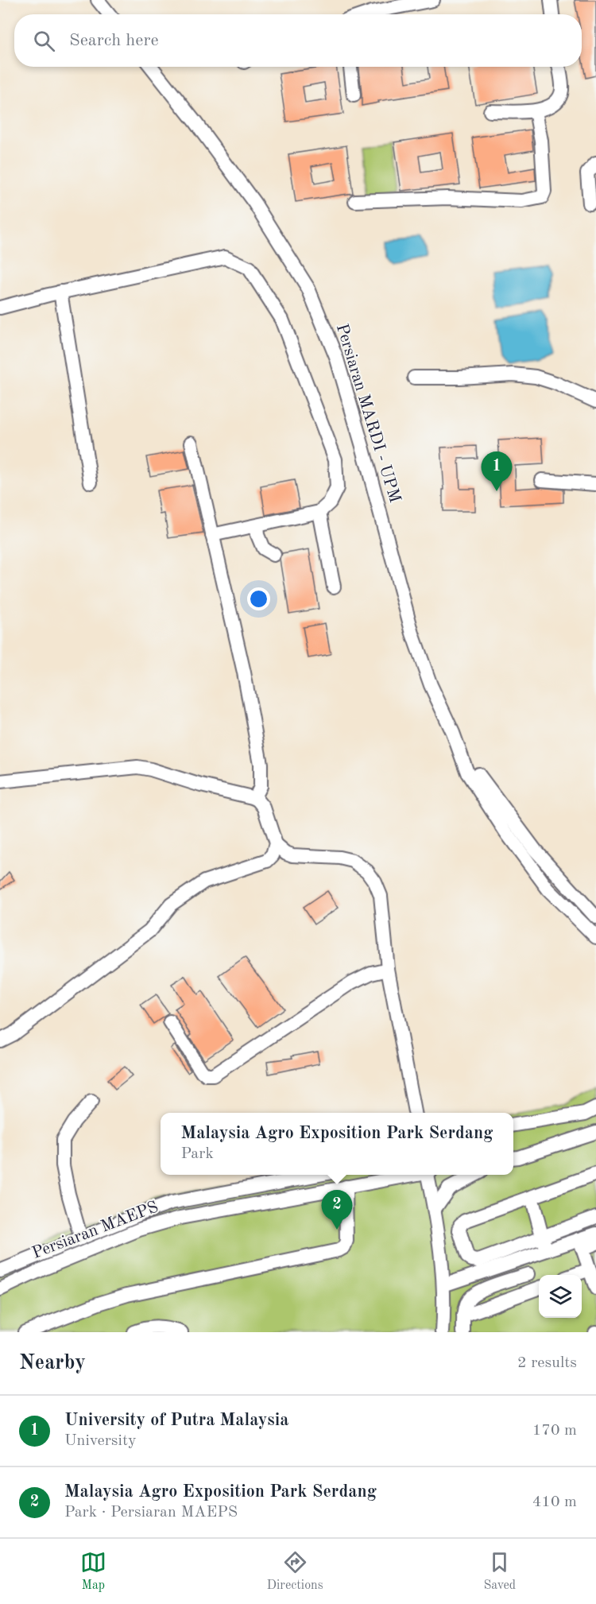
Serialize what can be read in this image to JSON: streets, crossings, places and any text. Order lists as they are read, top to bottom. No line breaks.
{"streets":{"street":["Persiaran MARDI - UPM","Persiaran MAEPS"]},"page":{"search":"Search here","pins":["1","2"],"popup":["Malaysia Agro Exposition Park Serdang","Park"],"heading":["Nearby","2 results"],"list":[{"mark":"1","name":"University of Putra Malaysia","note":"University","value":"170 m"},{"mark":"2","name":"Malaysia Agro Exposition Park Serdang","note":"Park · Persiaran MAEPS","value":"410 m"}],"nav":["Map","Directions","Saved"]}}
